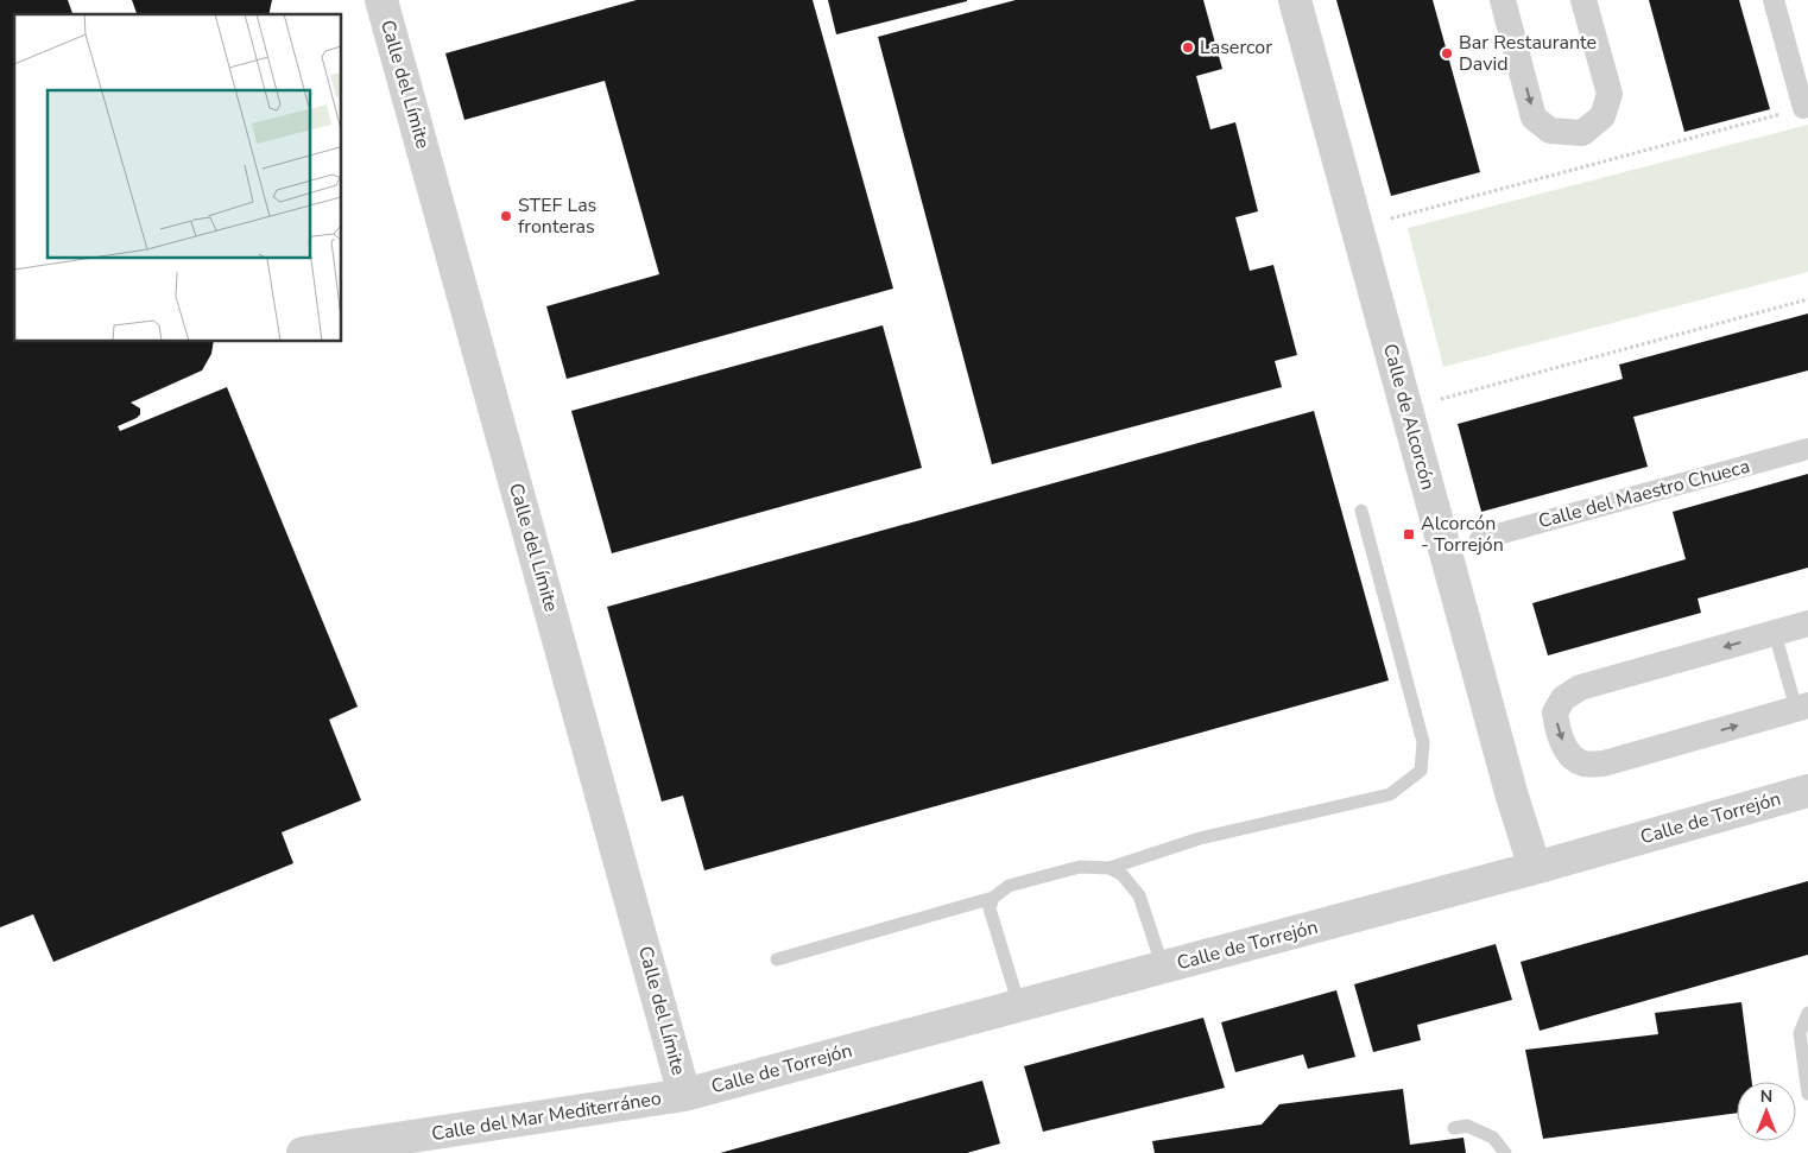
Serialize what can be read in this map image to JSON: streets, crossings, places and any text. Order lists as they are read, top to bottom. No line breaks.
{"streets":{"street":["Calle del Límite","Calle de Alcorcón","Calle del Maestro Chueca","Calle de Torrejón","Calle del Mar Mediterráneo"]},"crossings":[["Calle del Límite","Calle de Torrejón"],["Calle del Límite","Calle del Mar Mediterráneo"],["Calle de Alcorcón","Calle de Torrejón"],["Calle de Torrejón","Calle del Mar Mediterráneo"]],"places":{"other":["Lasercor","Bar Restaurante David","STEF Las fronteras"],"transit":["Alcorcón - Torrejón"]},"north":"top"}
